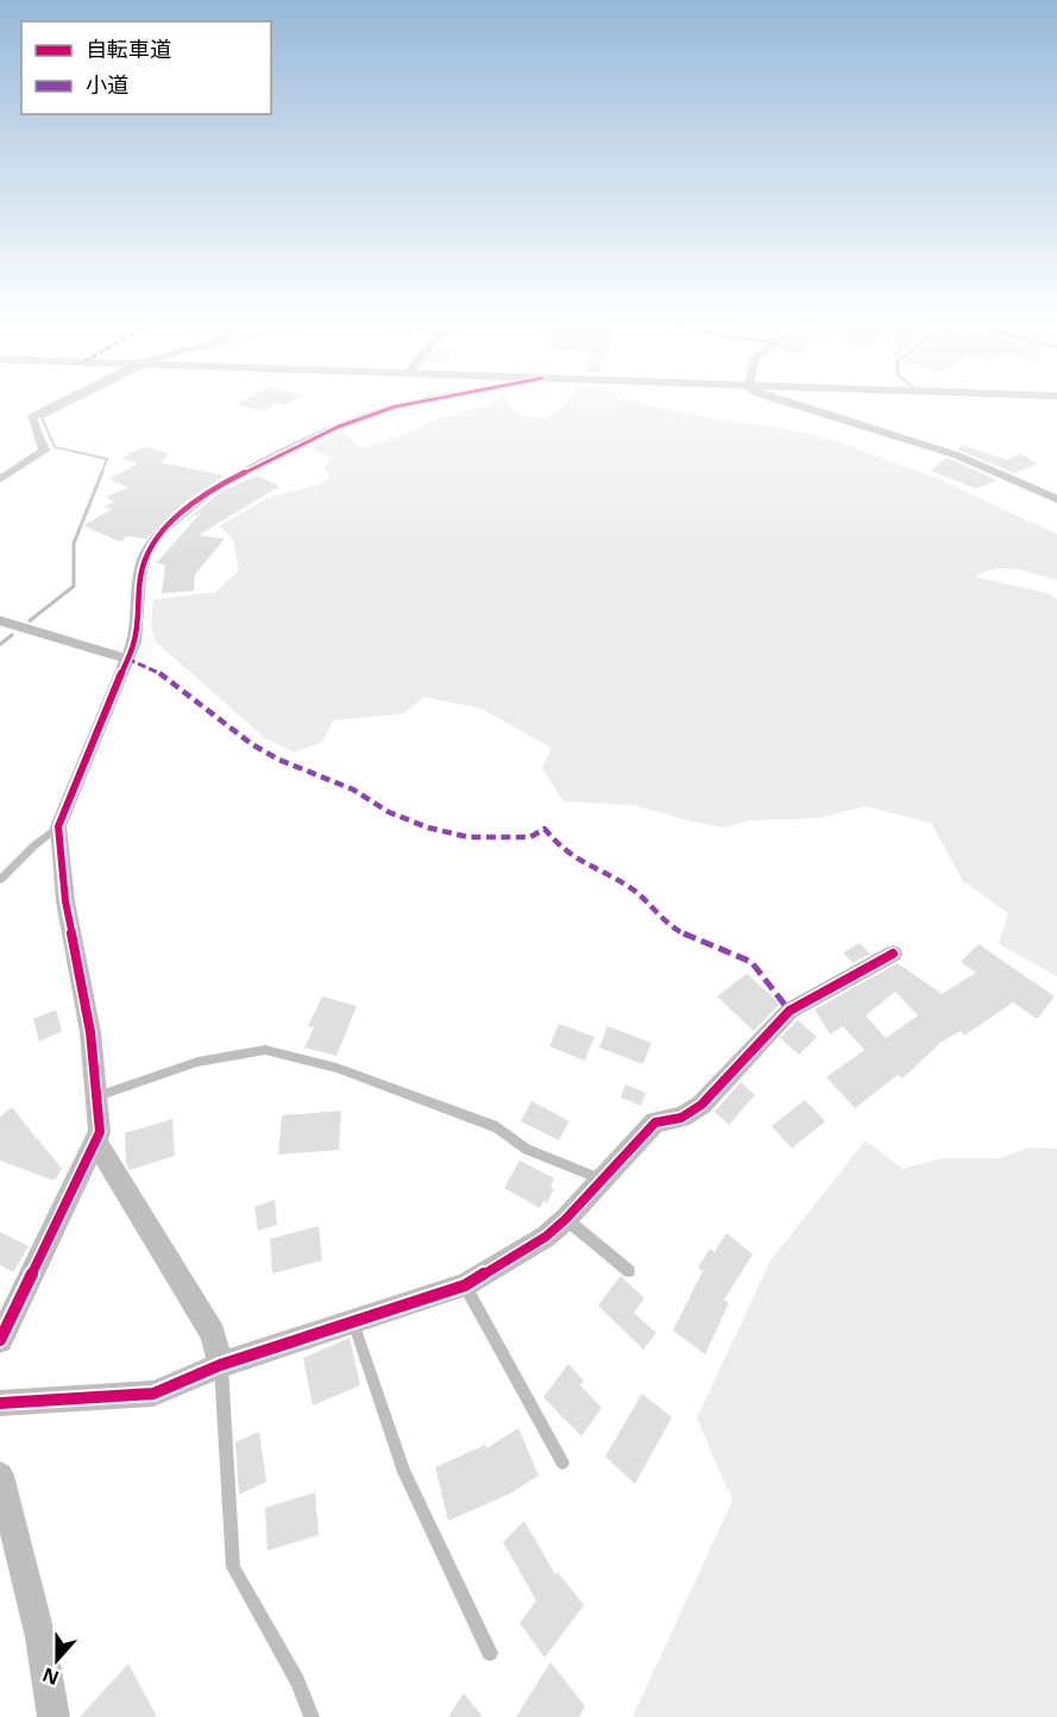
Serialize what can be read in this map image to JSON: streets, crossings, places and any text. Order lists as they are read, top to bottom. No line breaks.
{"legend":["自転車道","小道"],"north":"bottom"}
